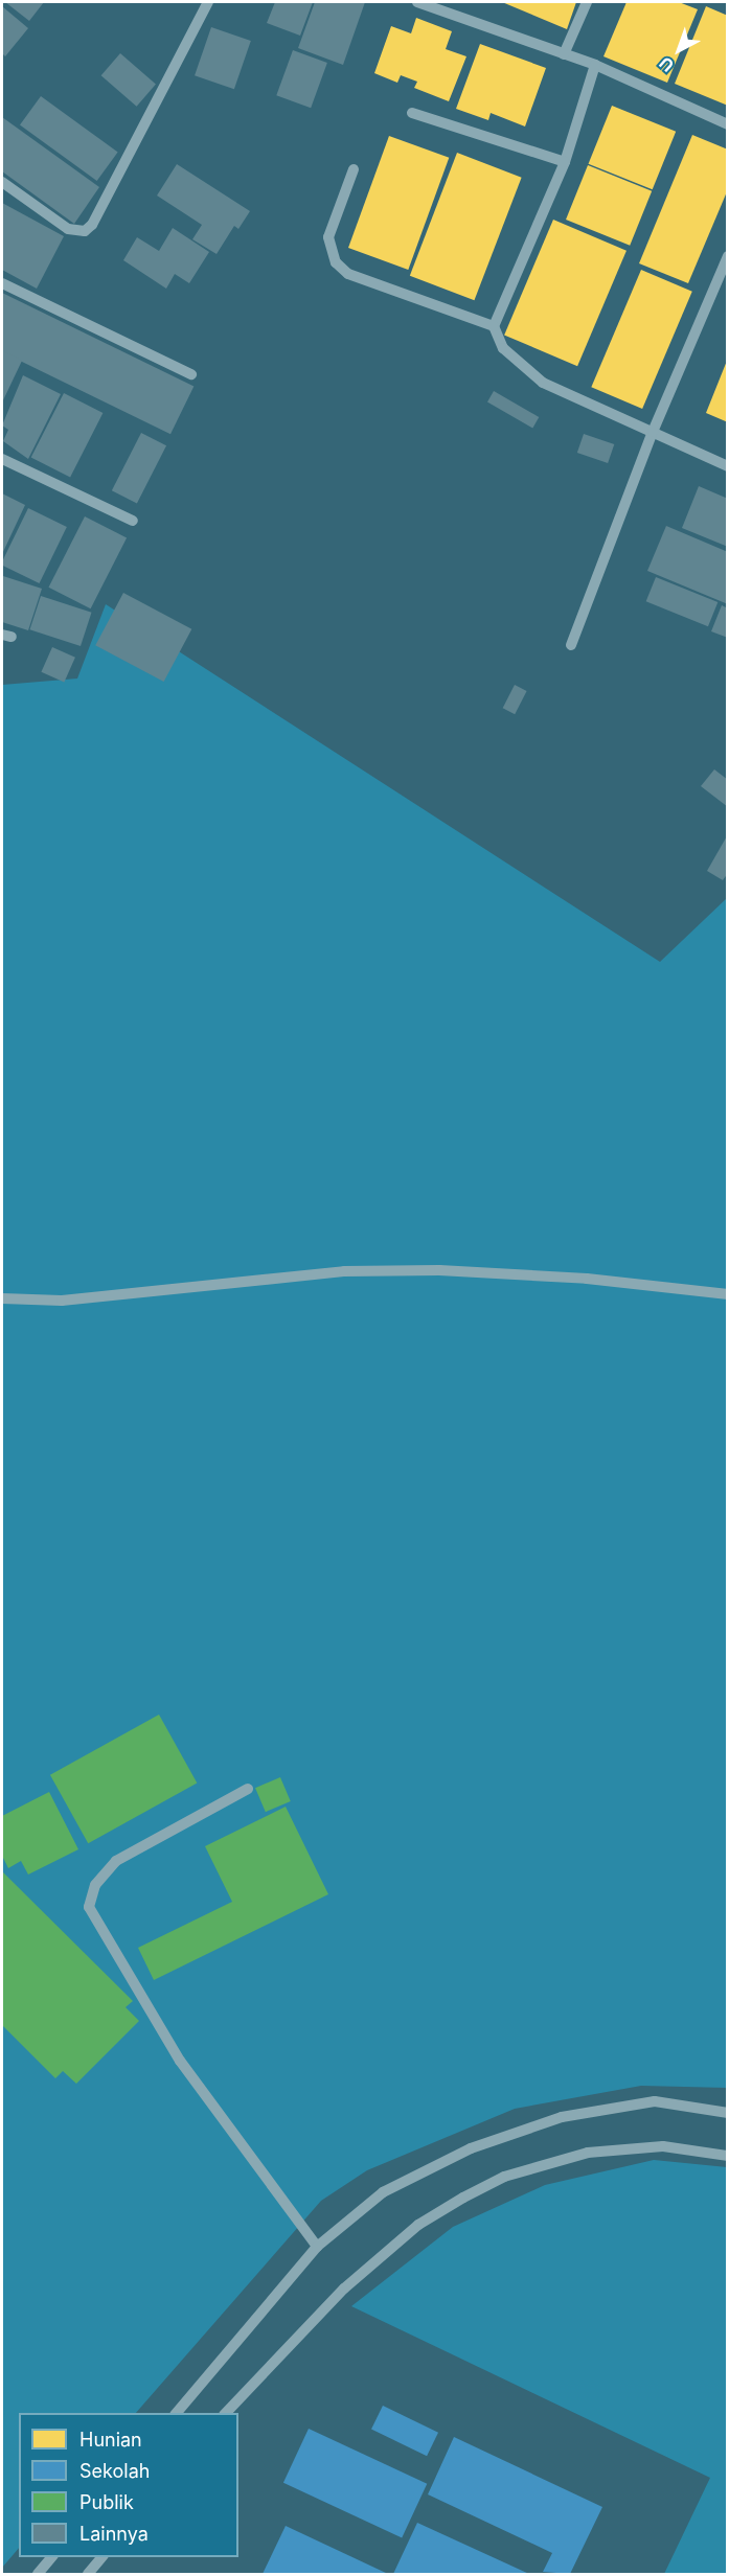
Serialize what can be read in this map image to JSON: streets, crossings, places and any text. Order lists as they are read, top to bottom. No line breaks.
{"legend":["Hunian","Sekolah","Publik","Lainnya"],"north":"bottom left"}
